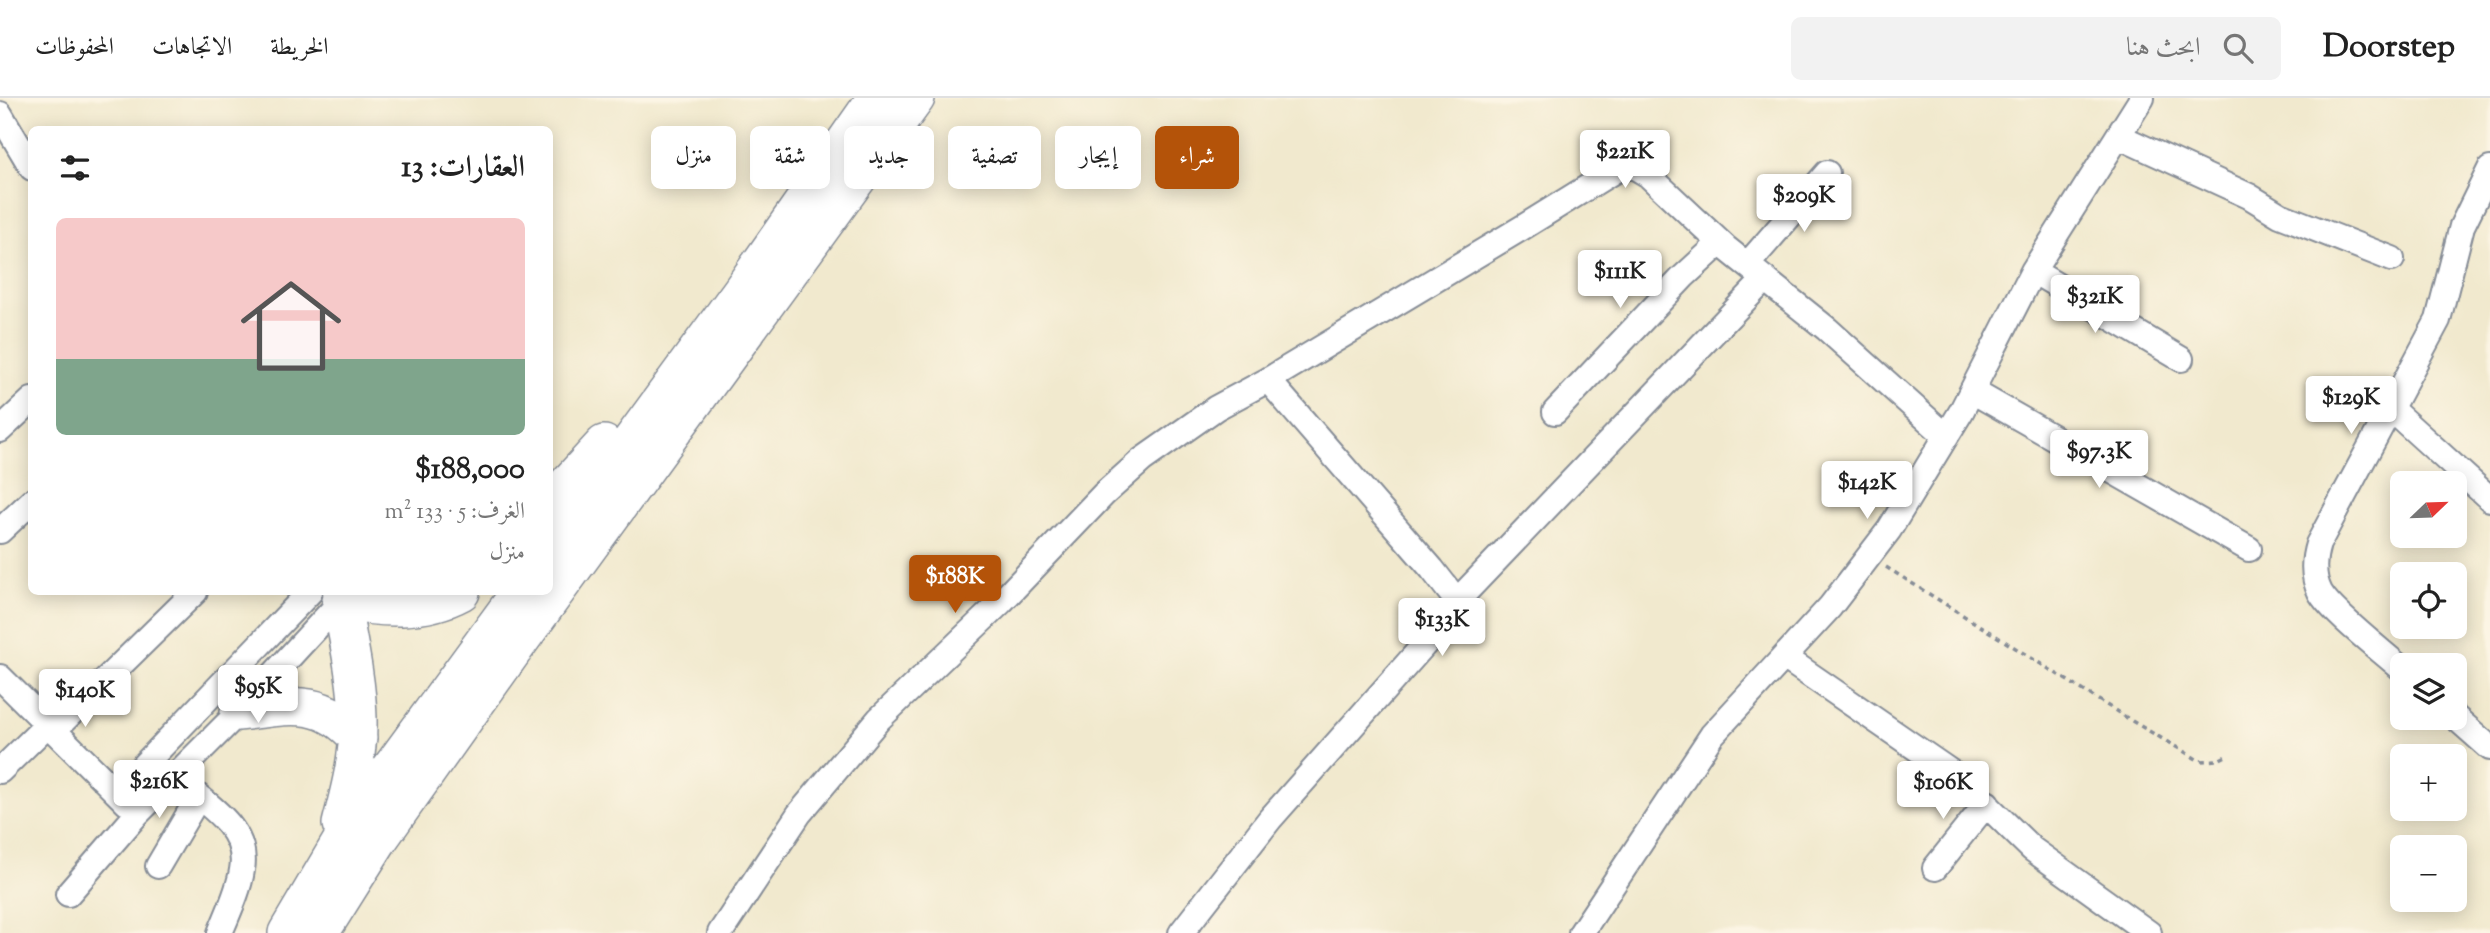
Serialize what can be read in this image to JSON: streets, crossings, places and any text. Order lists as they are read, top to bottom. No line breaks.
{"north":"top right","page":{"header":"Doorstep","search":"ابحث هنا","nav":["الخريطة","الاتجاهات","المحفوظات"],"chip":["شراء","إيجار","تصفية","جديد","شقة","منزل"],"heading":"العقارات: 13","price":["$221K","$209K","$111K","$321K","$129K","$97.3K","$142K","$188K","$133K","$95K","$140K","$216K","$106K"],"list":[{"name":"$188,000","note":"الغرف: 5 · 133 m² · منزل"}],"map_buttons":["+","−"]}}
